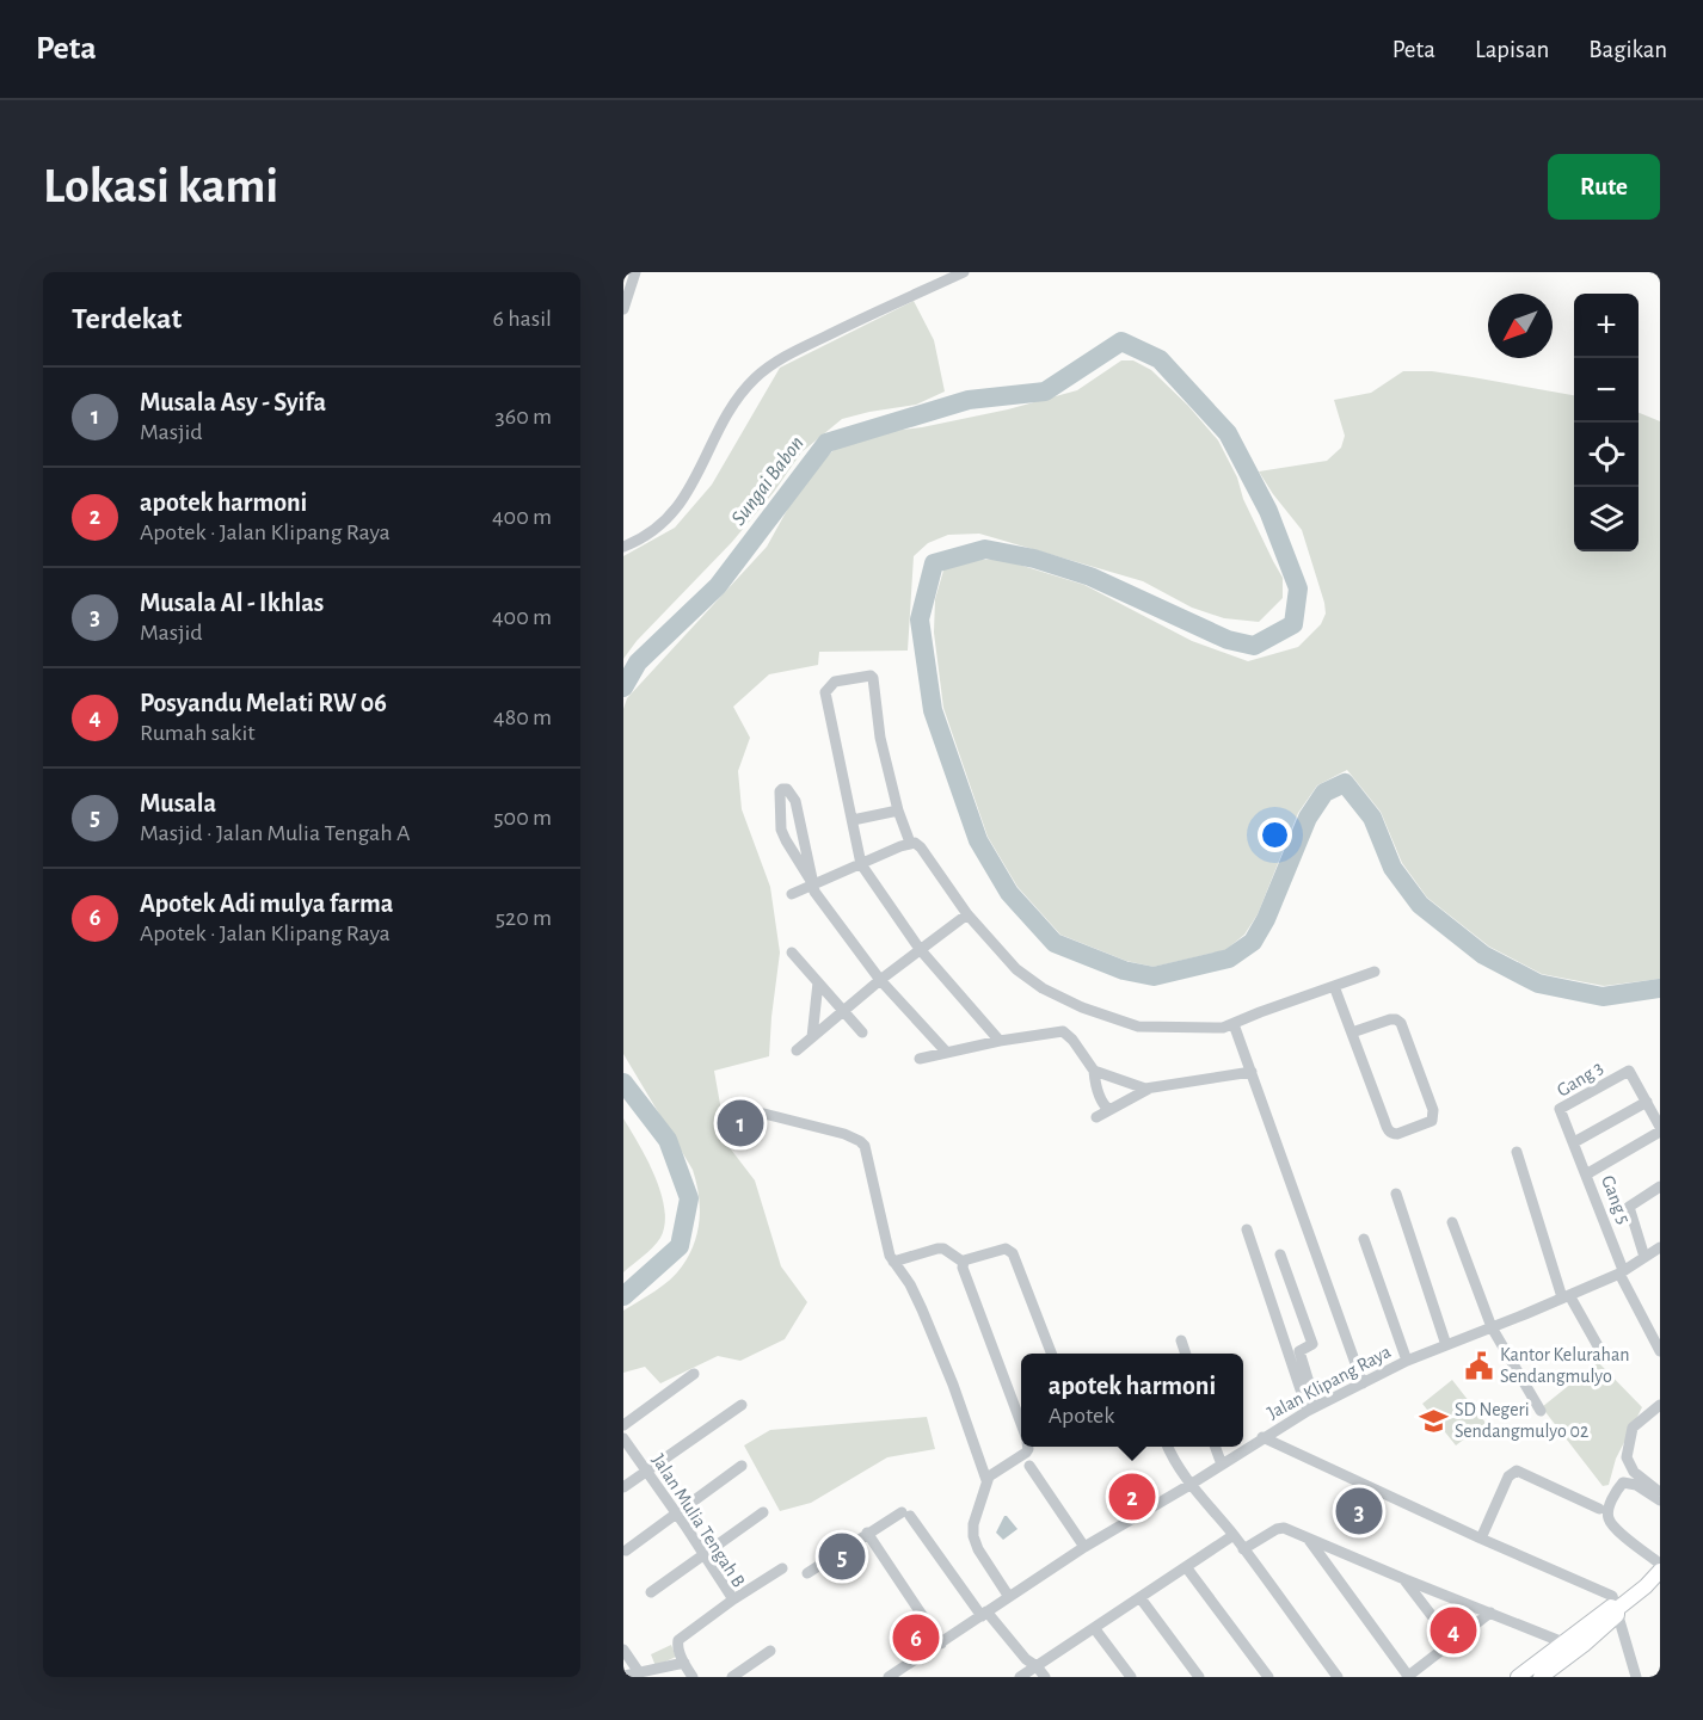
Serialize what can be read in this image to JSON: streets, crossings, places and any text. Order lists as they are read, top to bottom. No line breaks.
{"streets":{"street":["Gang 3","Gang 5","Jalan Klipang Raya","Jalan Mulia Tengah B"]},"crossings":[["Gang 3","Gang 5"],["Gang 5","Jalan Klipang Raya"]],"water":["Sungai Babon"],"places":{"public building":["Kantor Kelurahan Sendangmulyo"],"school or university":["SD Negeri Sendangmulyo 02"]},"north":"bottom left","page":{"header":"Peta","nav":["Peta","Lapisan","Bagikan"],"buttons":"Rute","title":"Lokasi kami","heading":["Terdekat","6 hasil"],"map_buttons":["+","−"],"list":[{"mark":"1","name":"Musala Asy - Syifa","note":"Masjid","value":"360 m"},{"mark":"2","name":"apotek harmoni","note":"Apotek · Jalan Klipang Raya","value":"400 m"},{"mark":"3","name":"Musala Al - Ikhlas","note":"Masjid","value":"400 m"},{"mark":"4","name":"Posyandu Melati RW 06","note":"Rumah sakit","value":"480 m"},{"mark":"5","name":"Musala","note":"Masjid · Jalan Mulia Tengah A","value":"500 m"},{"mark":"6","name":"Apotek Adi mulya farma","note":"Apotek · Jalan Klipang Raya","value":"520 m"}],"pins":["1","2","3","5","4","6"],"popup":["apotek harmoni","Apotek"]}}
